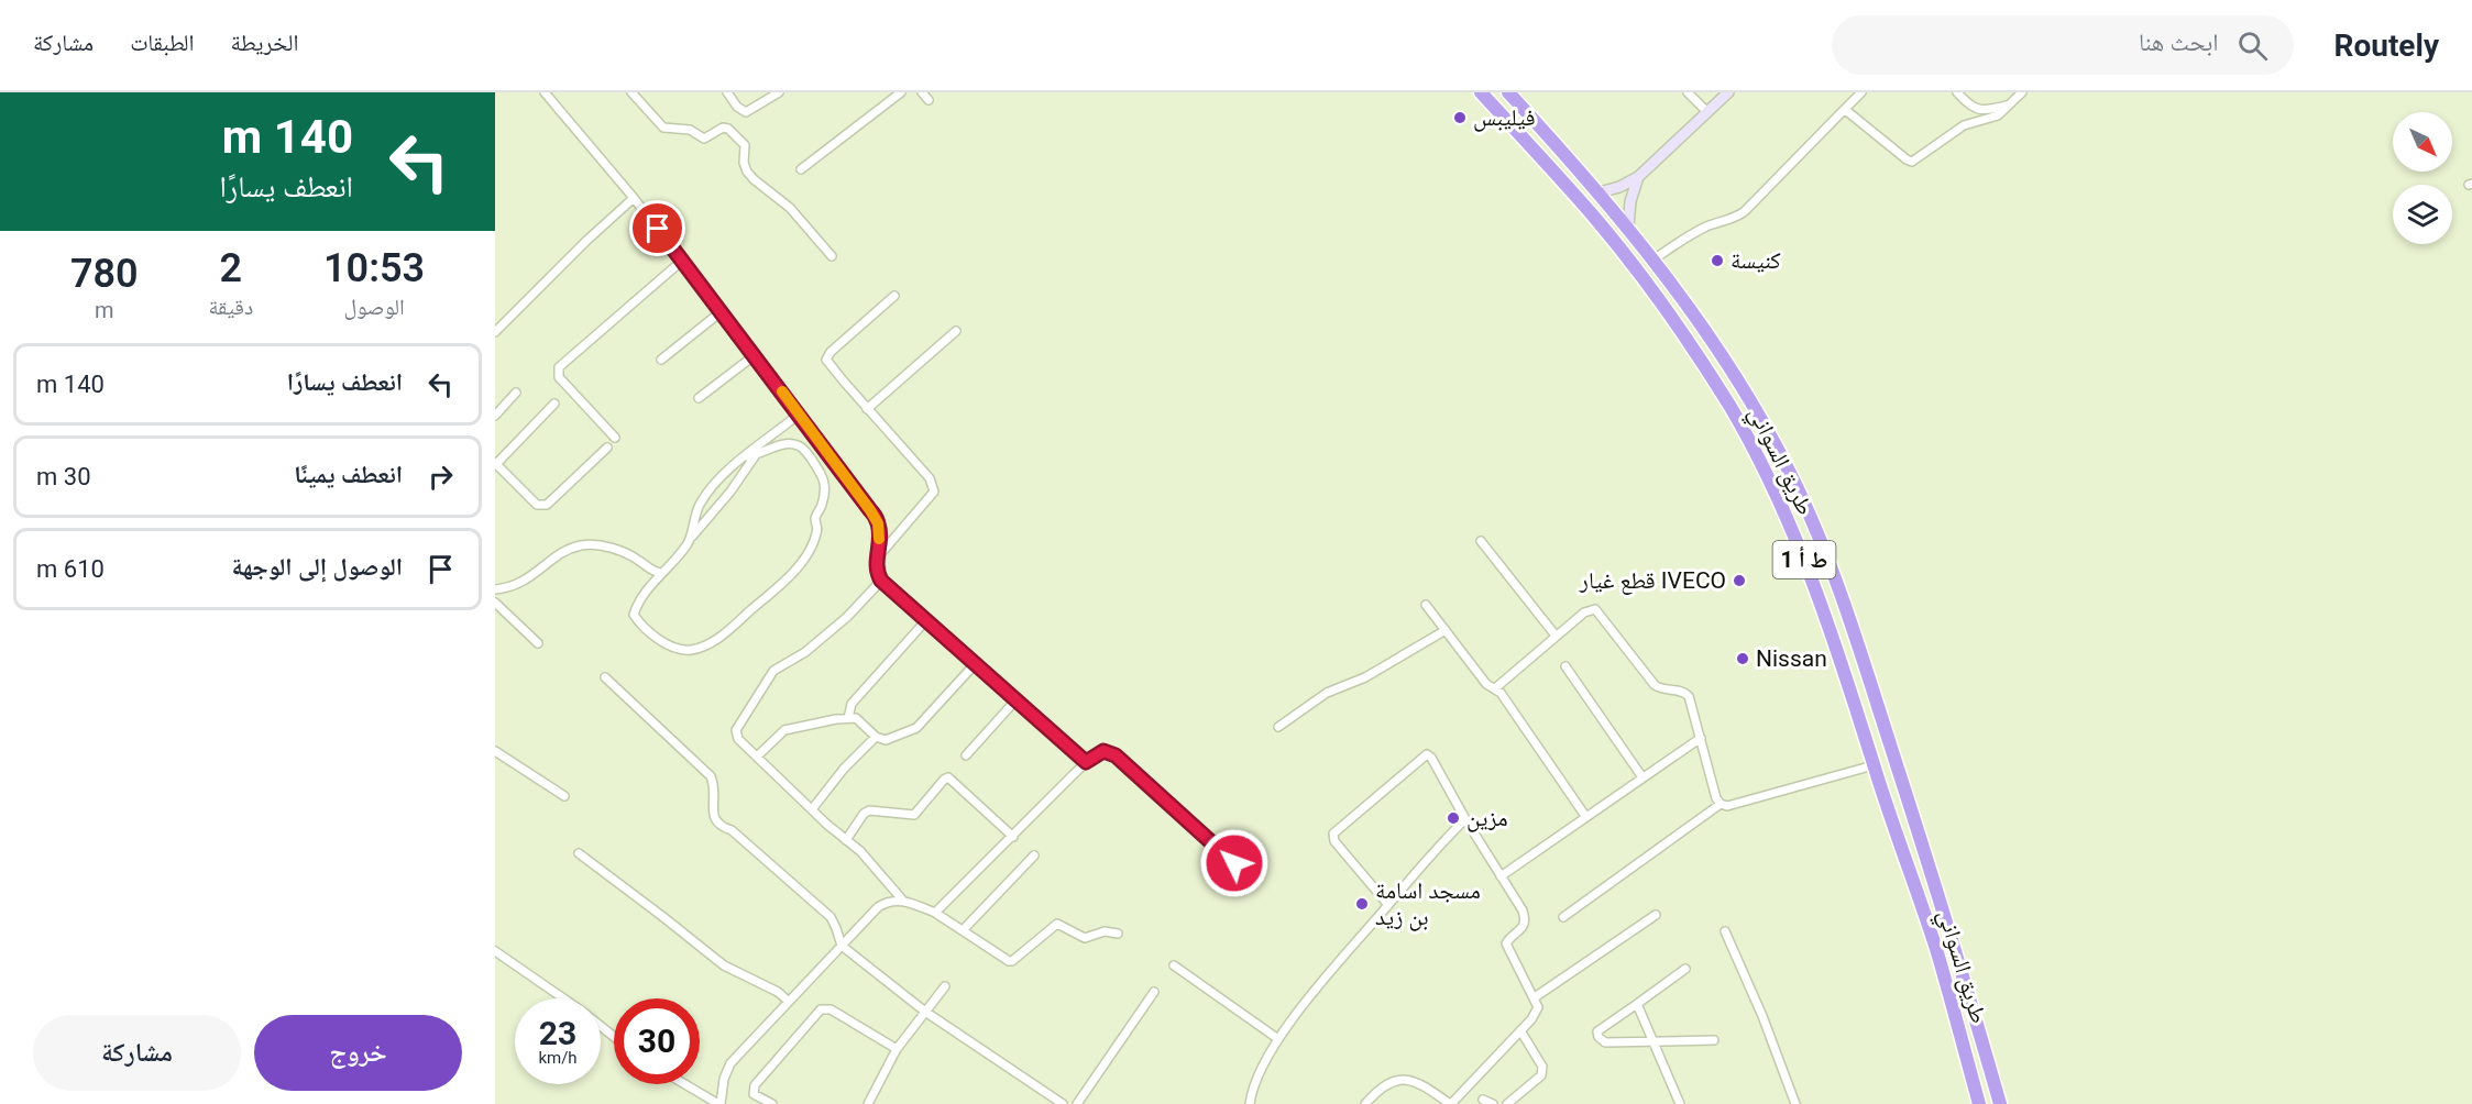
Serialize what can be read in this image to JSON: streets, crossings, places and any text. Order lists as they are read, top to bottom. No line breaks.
{"streets":{"highway":["طريق السواني","ط أ 1"]},"places":["فيليبس","كنيسة","قطع غيار IVECO","Nissan","مزين","مسجد اسامة بن زيد"],"north":"bottom right","page":{"header":"Routely","search":"ابحث هنا","nav":["الخريطة","الطبقات","مشاركة"],"turn":["140 m","انعطف يسارًا"],"eta":["10:53","الوصول","2","دقيقة","780","m"],"list":[{"name":"انعطف يسارًا","value":"140 m"},{"name":"انعطف يمينًا","value":"30 m"},{"name":"الوصول إلى الوجهة","value":"610 m"}],"speed":"23 km/h","limit":"30","buttons":["خروج","مشاركة"]}}
